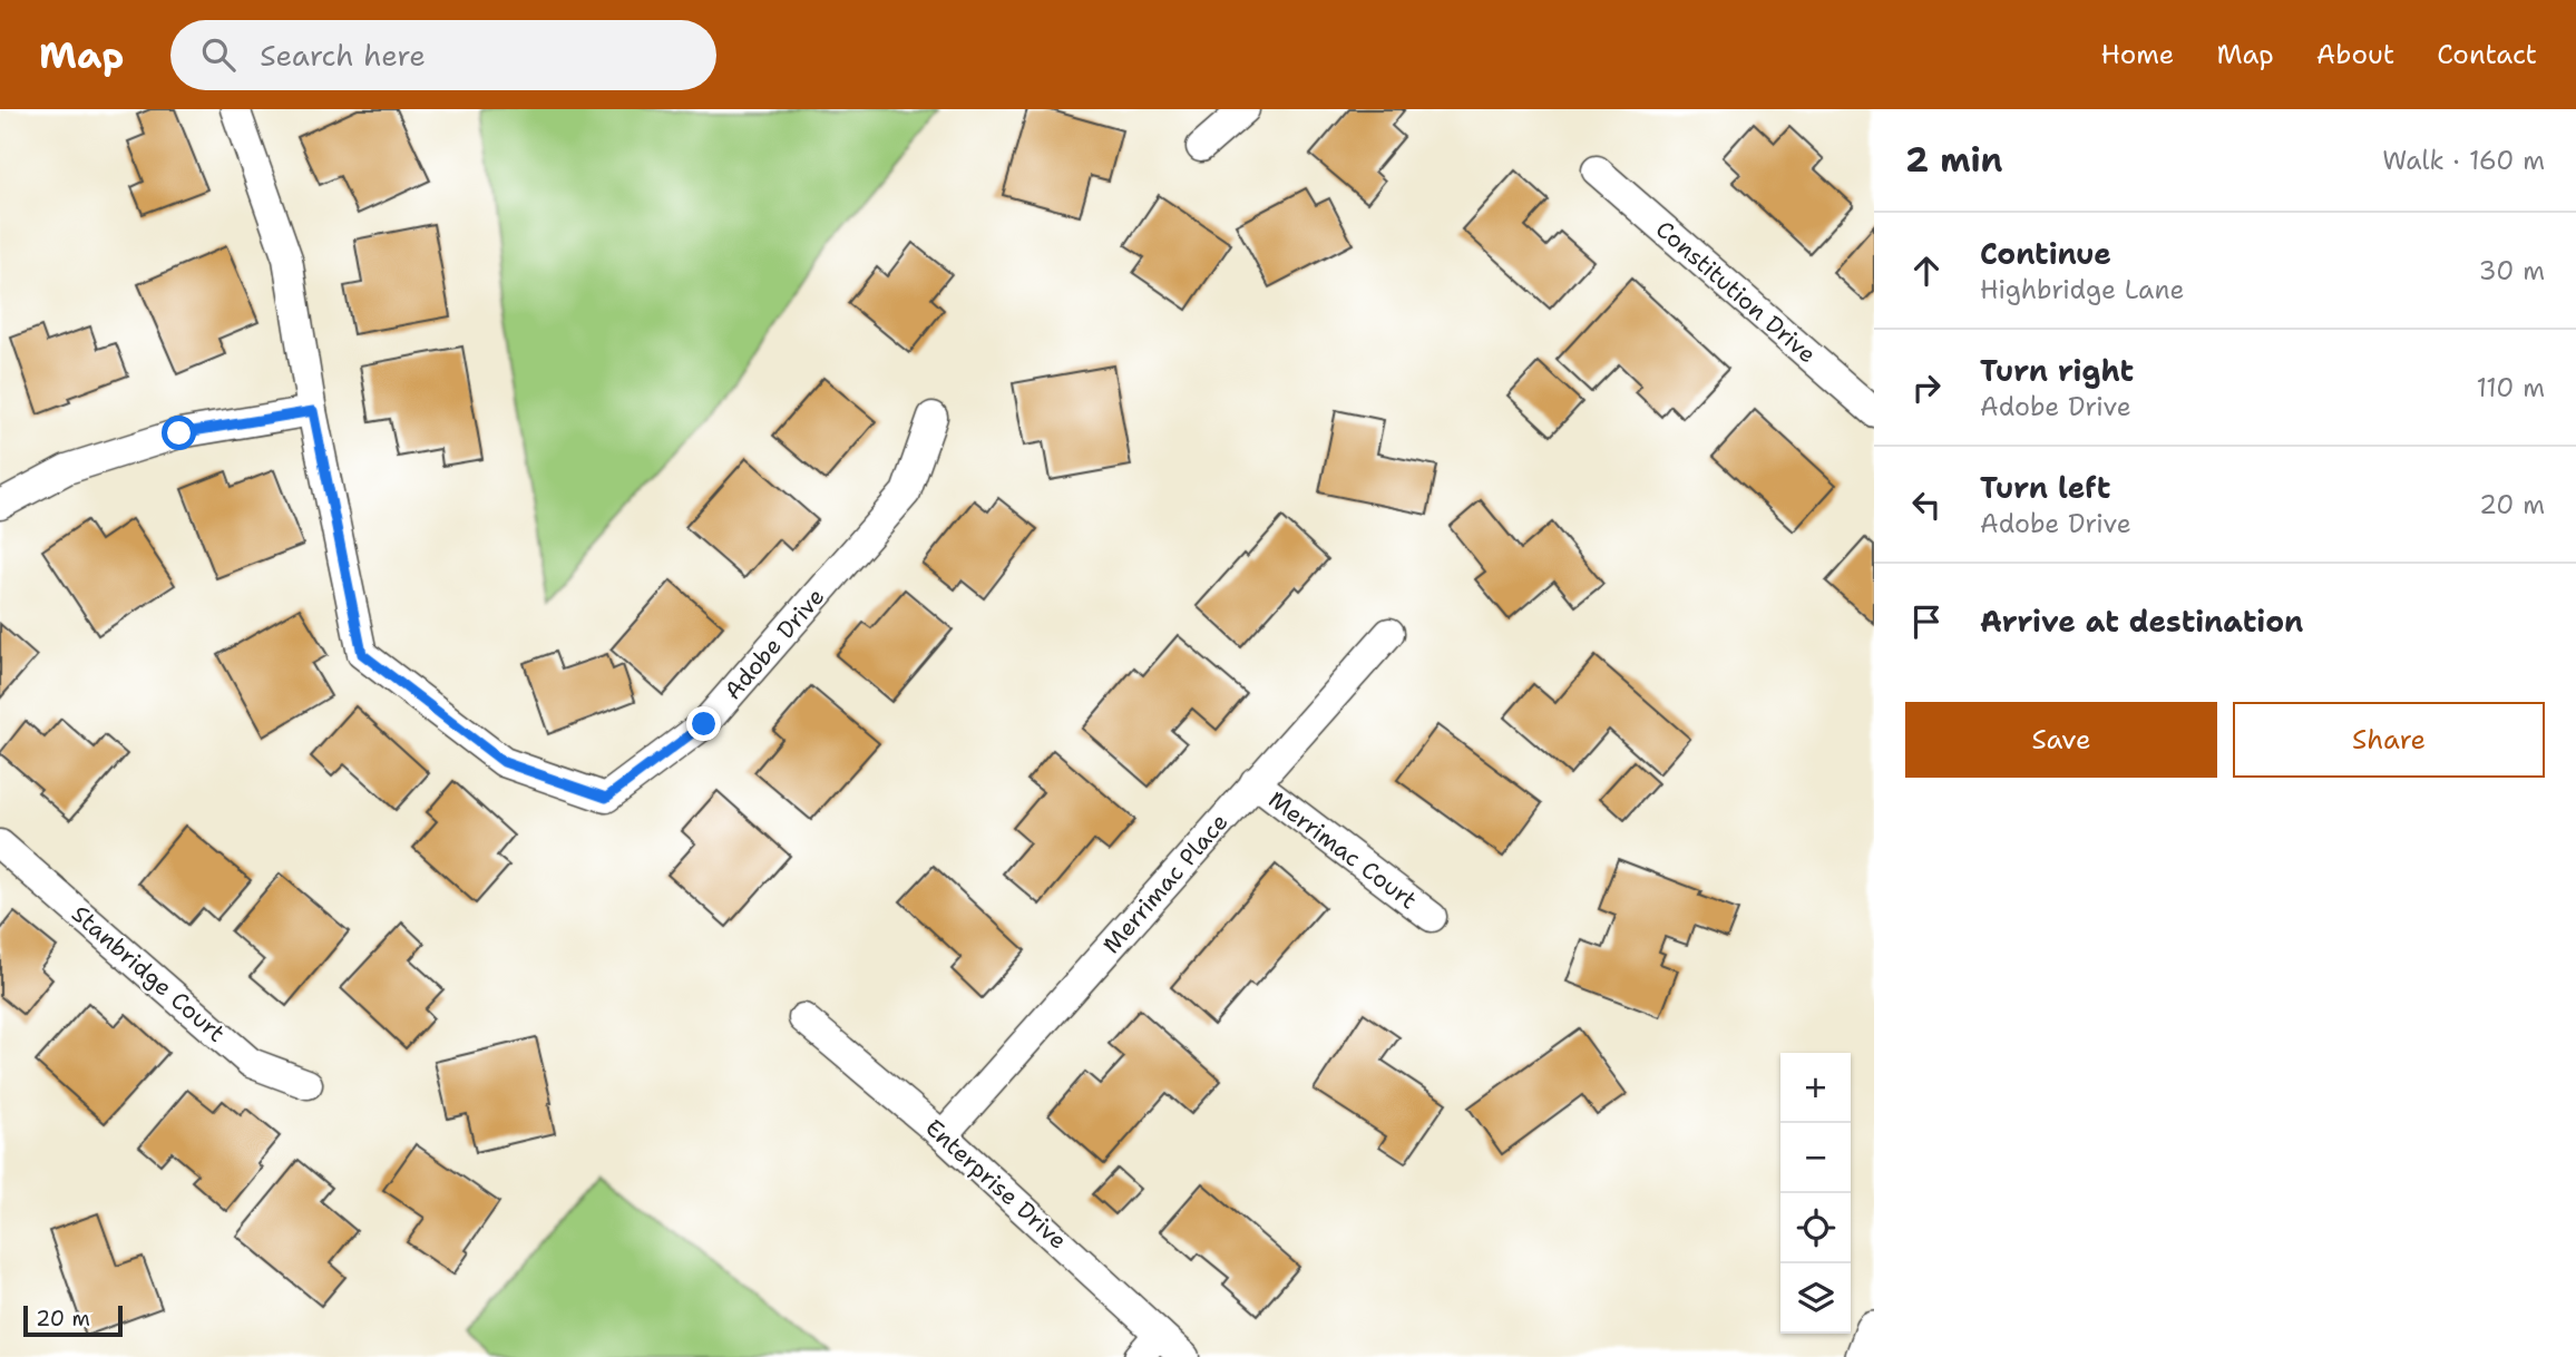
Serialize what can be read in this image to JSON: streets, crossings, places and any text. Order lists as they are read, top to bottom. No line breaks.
{"streets":{"street":["Constitution Drive","Adobe Drive","Merrimac Court","Merrimac Place","Stanbridge Court","Enterprise Drive"]},"crossings":[["Merrimac Court","Merrimac Place"],["Merrimac Place","Enterprise Drive"]],"scale_bar":"20 m","page":{"header":"Map","search":"Search here","nav":["Home","Map","About","Contact"],"heading":["2 min","Walk · 160 m"],"list":[["Continue","Highbridge Lane","30 m"],["Turn right","Adobe Drive","110 m"],["Turn left","Adobe Drive","20 m"],"Arrive at destination"],"buttons":["Save","Share"],"map_buttons":["+","−"],"scale":"20 m"}}
